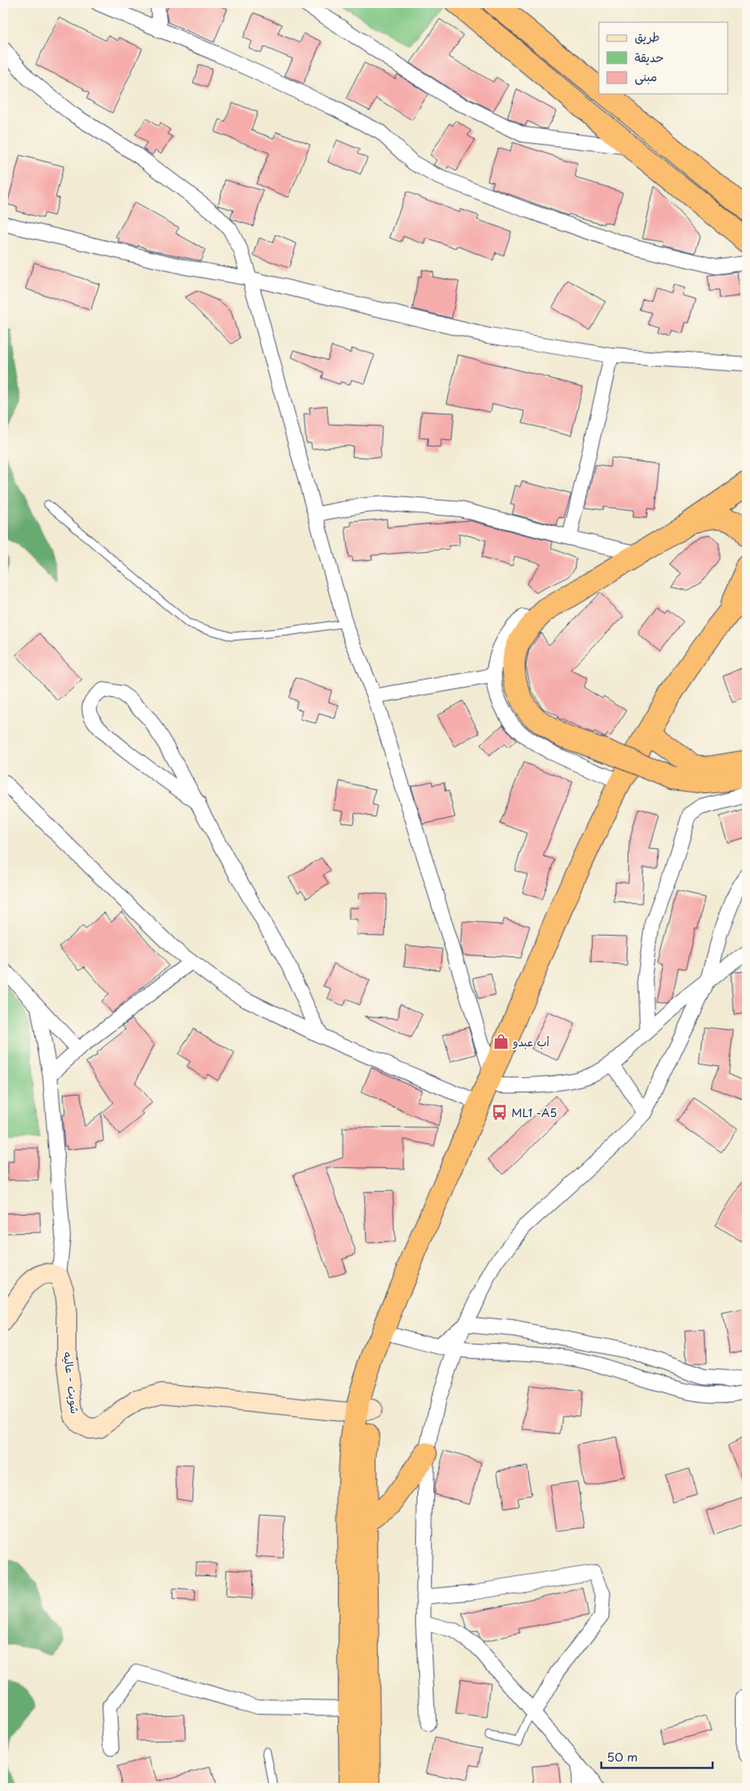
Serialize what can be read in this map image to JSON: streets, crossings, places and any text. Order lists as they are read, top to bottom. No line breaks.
{"streets":{"street":["شويت - عاليه"]},"places":{"shop":["أب عبدو"],"bus stop":["ML1 -A5"]},"legend":["طريق","حديقة","مبنى"],"scale_bar":"50 m"}
